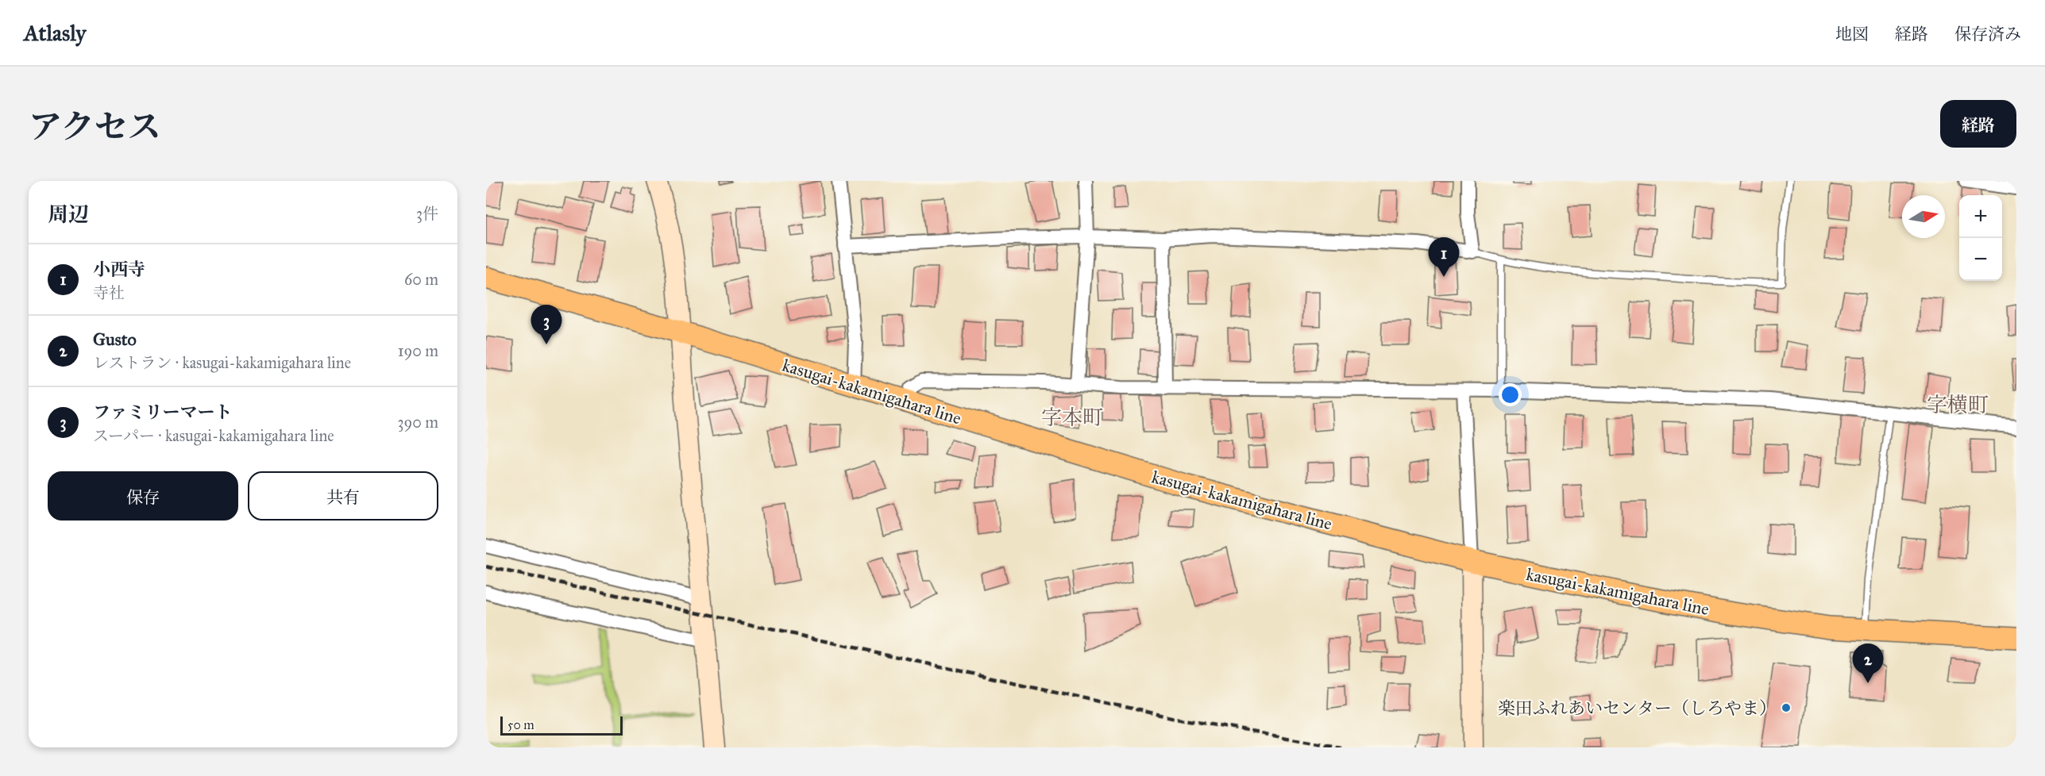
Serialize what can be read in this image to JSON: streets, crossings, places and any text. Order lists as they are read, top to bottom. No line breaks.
{"streets":{"main road":["kasugai-kakamigahara line"]},"districts":["字横町","字本町"],"places":["楽田ふれあいセンター（しろやま）"],"scale_bar":"50 m","north":"right","page":{"header":"Atlasly","nav":["地図","経路","保存済み"],"title":"アクセス","buttons":["経路",["保存","共有"]],"heading":["周辺","3件"],"map_buttons":["+","−"],"pins":["1","3","2"],"list":[{"mark":"1","name":"小西寺","note":"寺社","value":"60 m"},{"mark":"2","name":"Gusto","note":"レストラン · kasugai-kakamigahara line","value":"190 m"},{"mark":"3","name":"ファミリーマート","note":"スーパー · kasugai-kakamigahara line","value":"390 m"}],"scale":"50 m"}}
